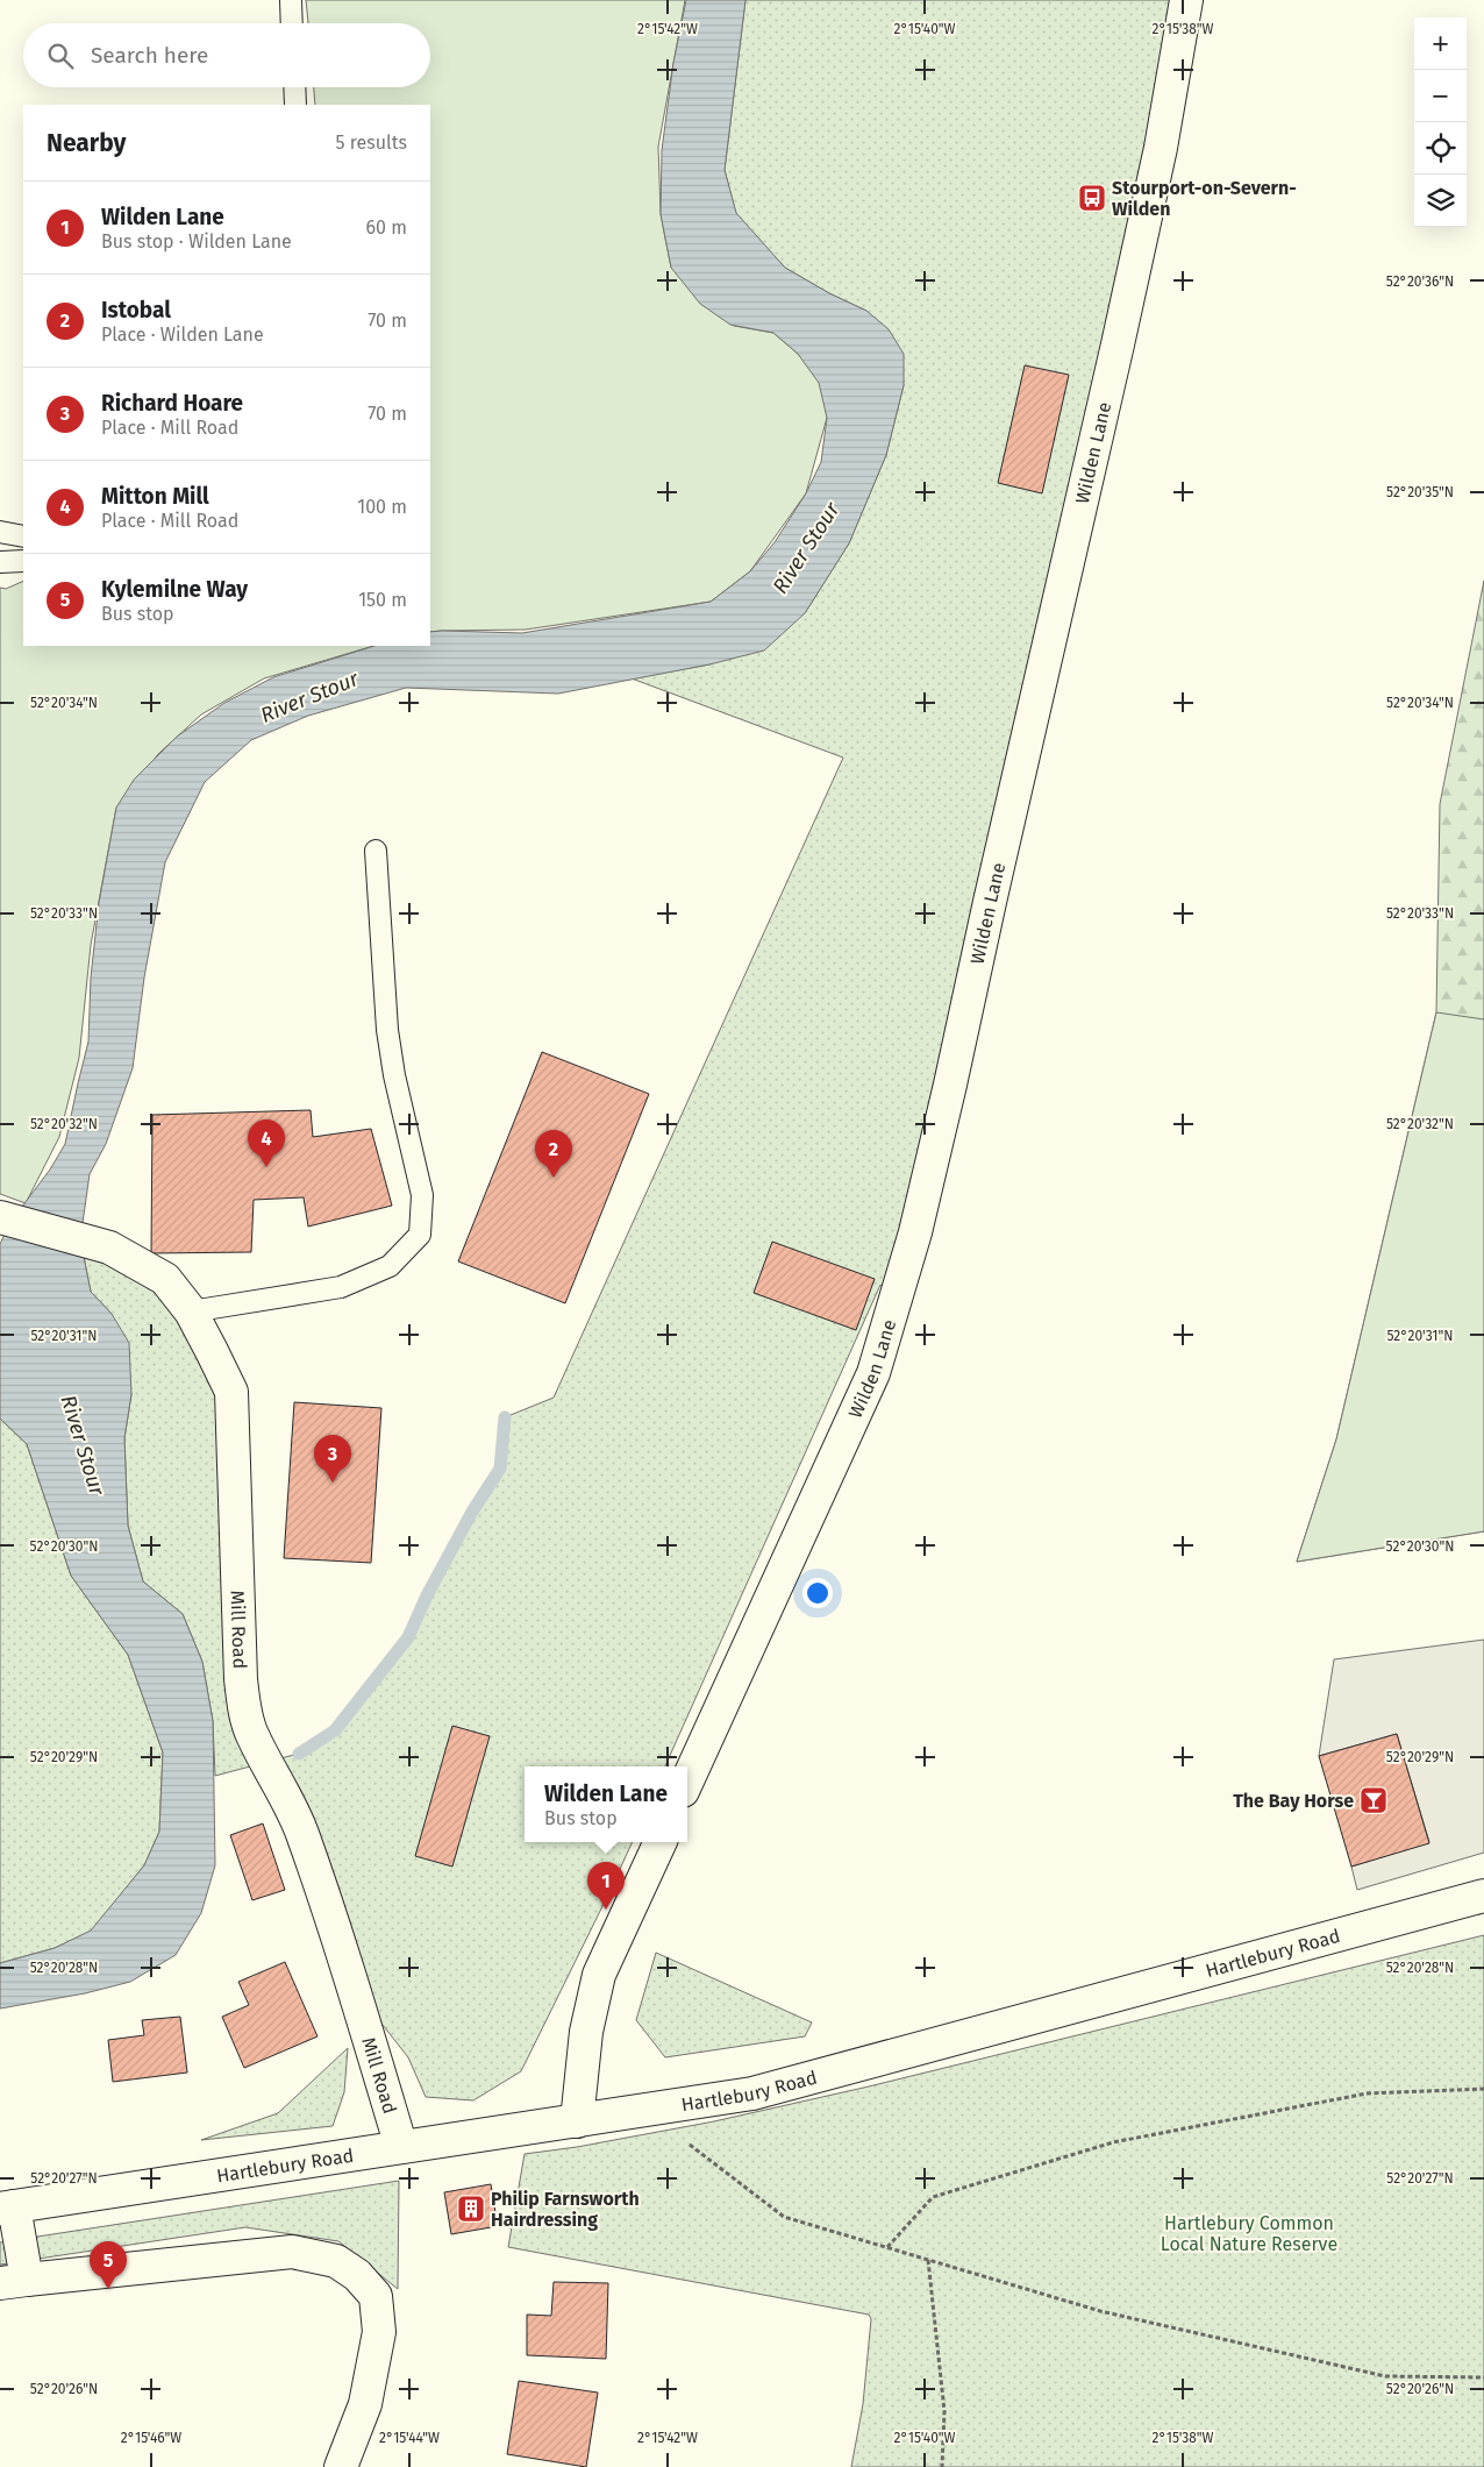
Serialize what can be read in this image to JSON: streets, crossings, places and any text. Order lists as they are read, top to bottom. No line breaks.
{"streets":{"street":["Wilden Lane","Mill Road","Hartlebury Road"]},"crossings":[["Mill Road","Hartlebury Road"]],"water":["River Stour"],"parks":["Hartlebury Common Local Nature Reserve"],"places":{"bus stop":["Stourport-on-Severn- Wilden"],"bar":["The Bay Horse"],"building":["Philip Farnsworth Hairdressing"]},"page":{"map_buttons":["+","−"],"search":"Search here","heading":["Nearby","5 results"],"list":[{"mark":"1","name":"Wilden Lane","note":"Bus stop · Wilden Lane","value":"60 m"},{"mark":"2","name":"Istobal","note":"Place · Wilden Lane","value":"70 m"},{"mark":"3","name":"Richard Hoare","note":"Place · Mill Road","value":"70 m"},{"mark":"4","name":"Mitton Mill","note":"Place · Mill Road","value":"100 m"},{"mark":"5","name":"Kylemilne Way","note":"Bus stop","value":"150 m"}],"pins":["4","2","3","1","5"],"popup":["Wilden Lane","Bus stop"]},"coordinates":["2°15'42\"W","2°15'40\"W","2°15'38\"W","52°20'36\"N","52°20'35\"N","52°20'34\"N","52°20'33\"N","52°20'32\"N","52°20'31\"N","52°20'30\"N","52°20'29\"N","52°20'28\"N","52°20'27\"N","52°20'26\"N","2°15'46\"W","2°15'44\"W"]}
